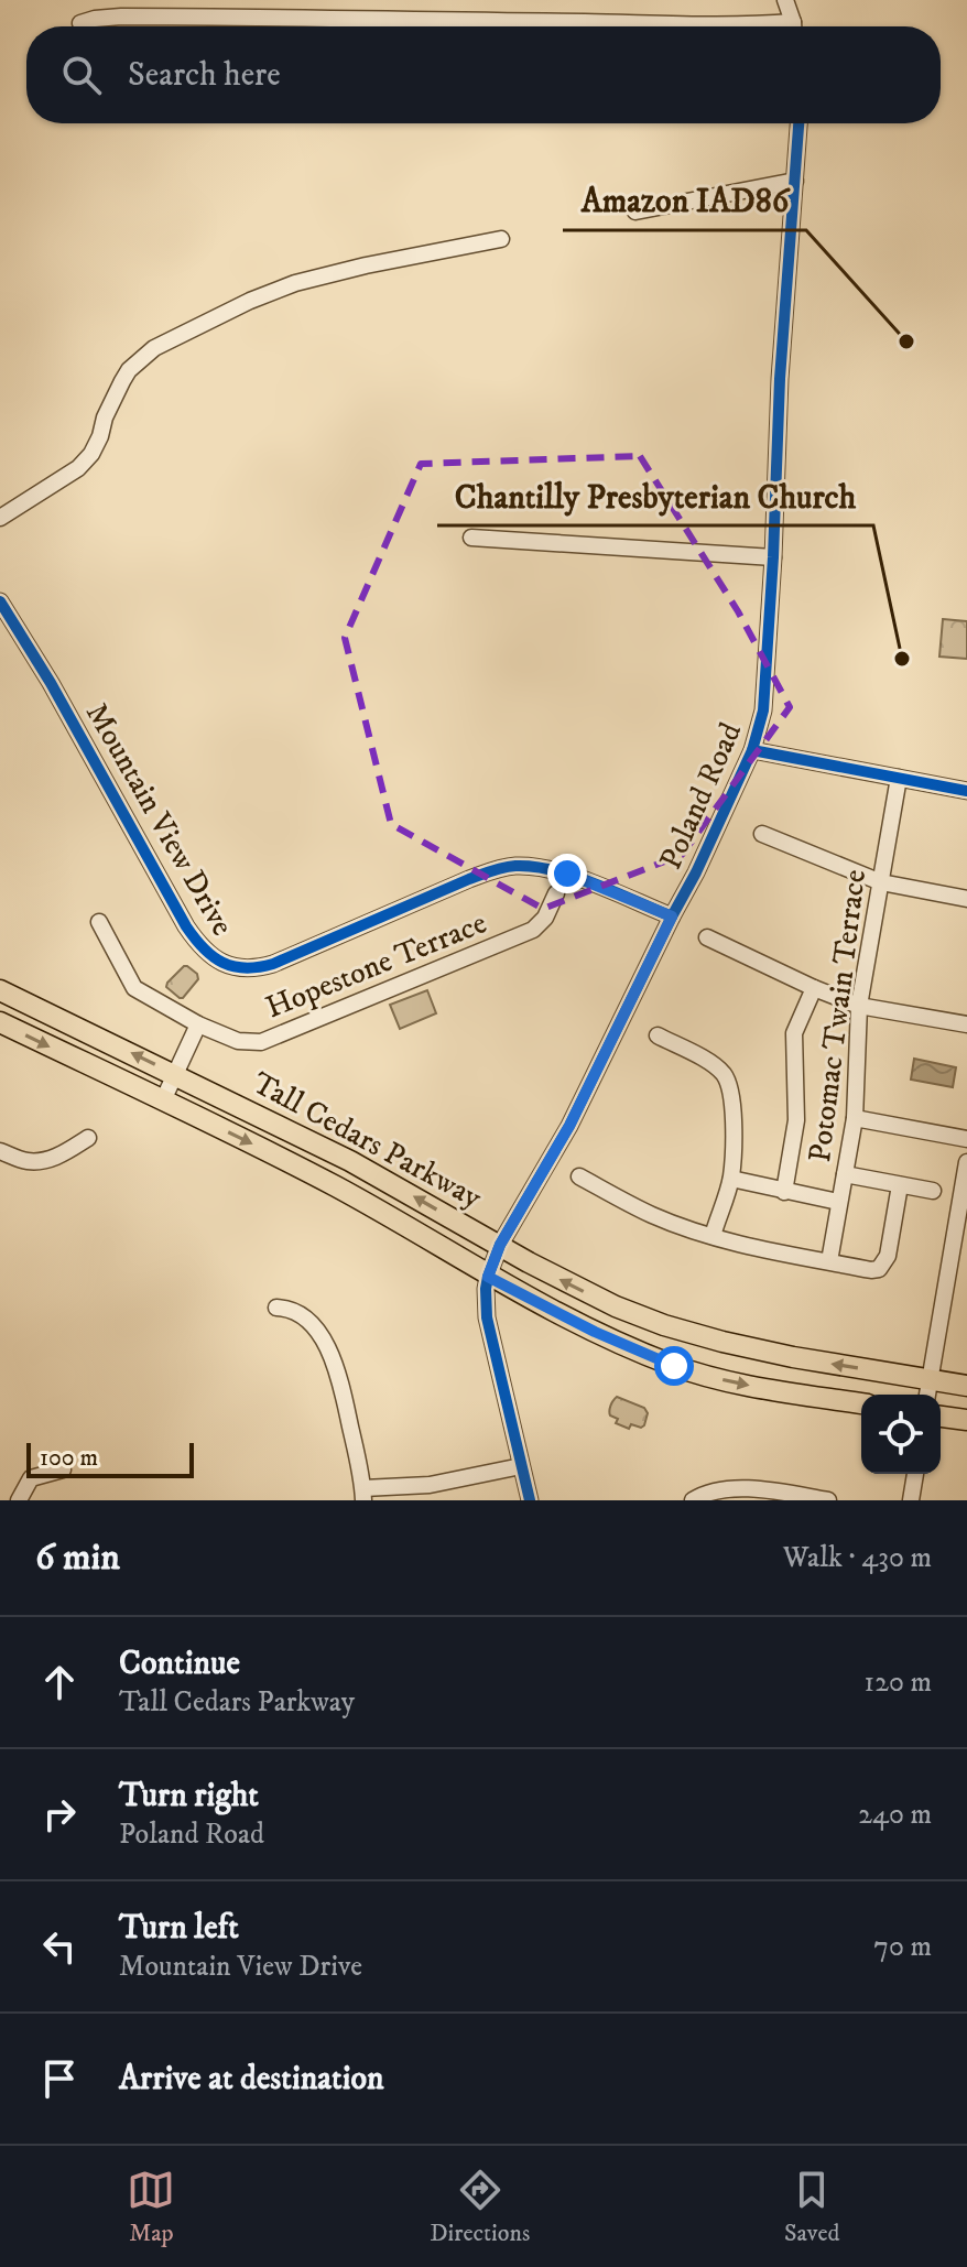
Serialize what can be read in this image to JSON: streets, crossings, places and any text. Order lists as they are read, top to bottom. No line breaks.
{"streets":{"main road":["Tall Cedars Parkway"],"street":["Poland Road","Mountain View Drive","Hopestone Terrace","Potomac Twain Terrace"]},"crossings":[["Poland Road","Mountain View Drive"],["Poland Road","Tall Cedars Parkway"]],"places":["Amazon IAD86","Chantilly Presbyterian Church"],"scale_bar":"100 m","page":{"search":"Search here","scale":"100 m","heading":["6 min","Walk · 430 m"],"list":[["Continue","Tall Cedars Parkway","120 m"],["Turn right","Poland Road","240 m"],["Turn left","Mountain View Drive","70 m"],"Arrive at destination"],"nav":["Map","Directions","Saved"]}}
